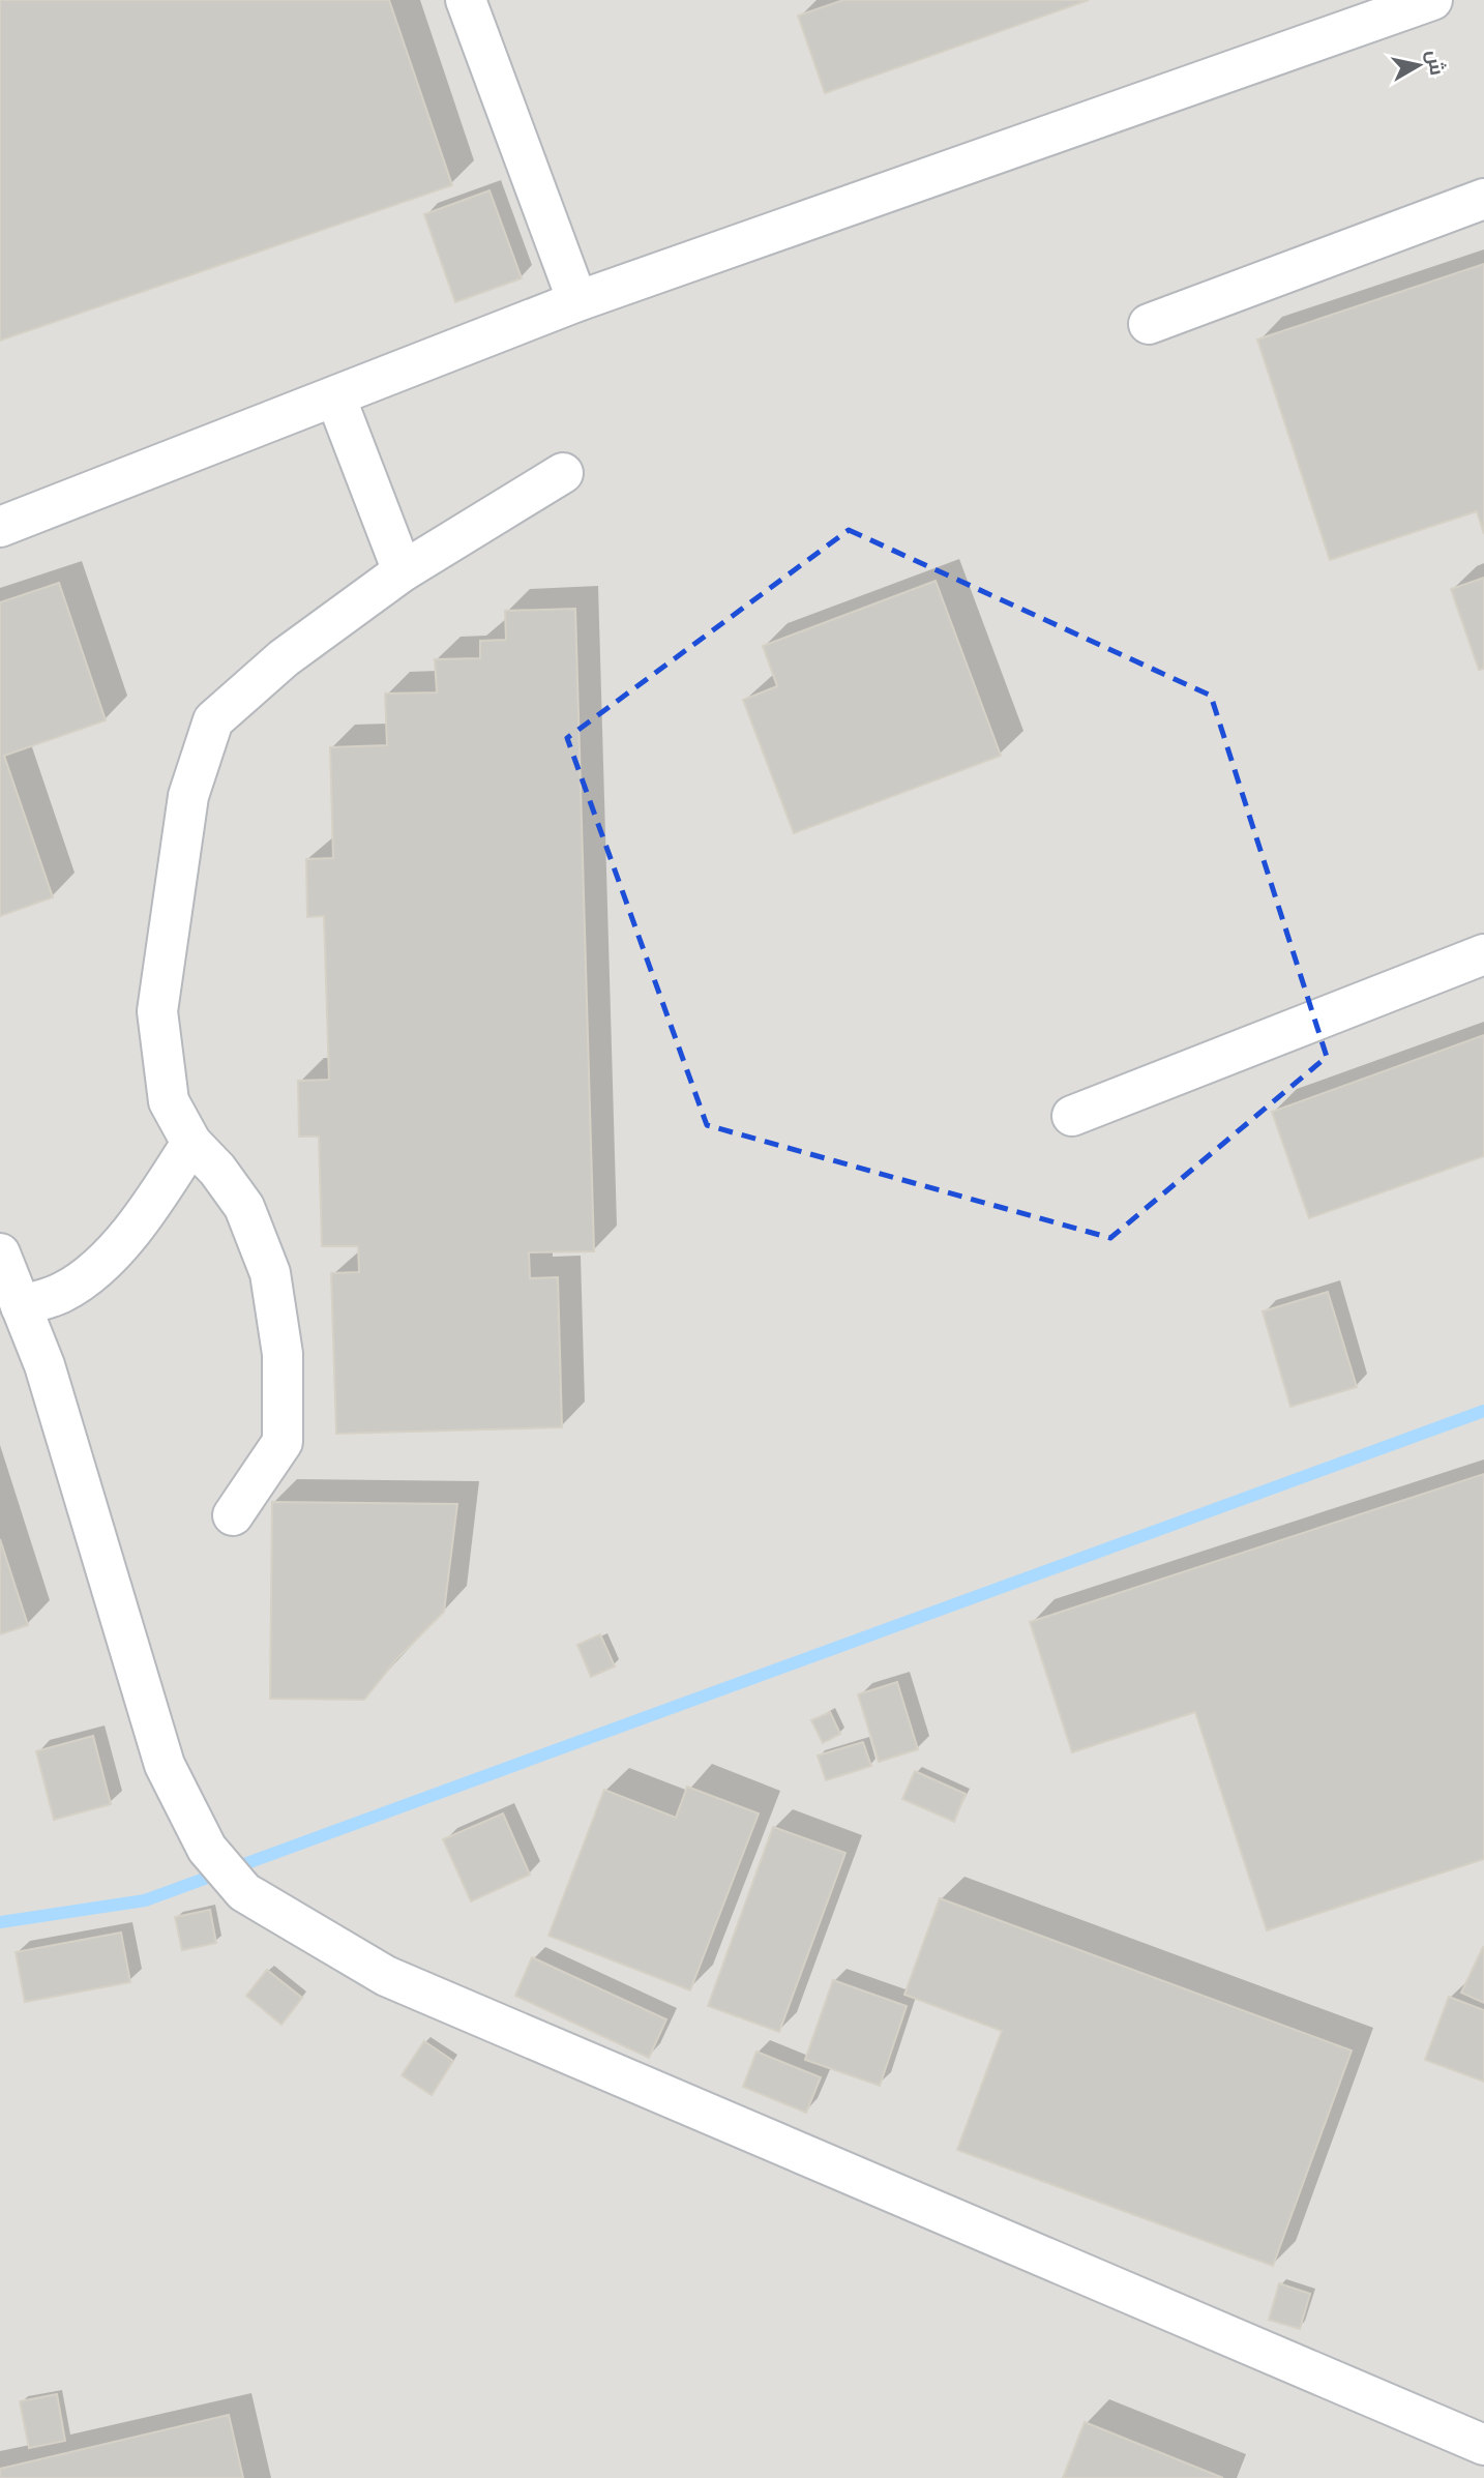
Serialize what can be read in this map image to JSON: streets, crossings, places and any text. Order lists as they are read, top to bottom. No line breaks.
{"north":"right"}
